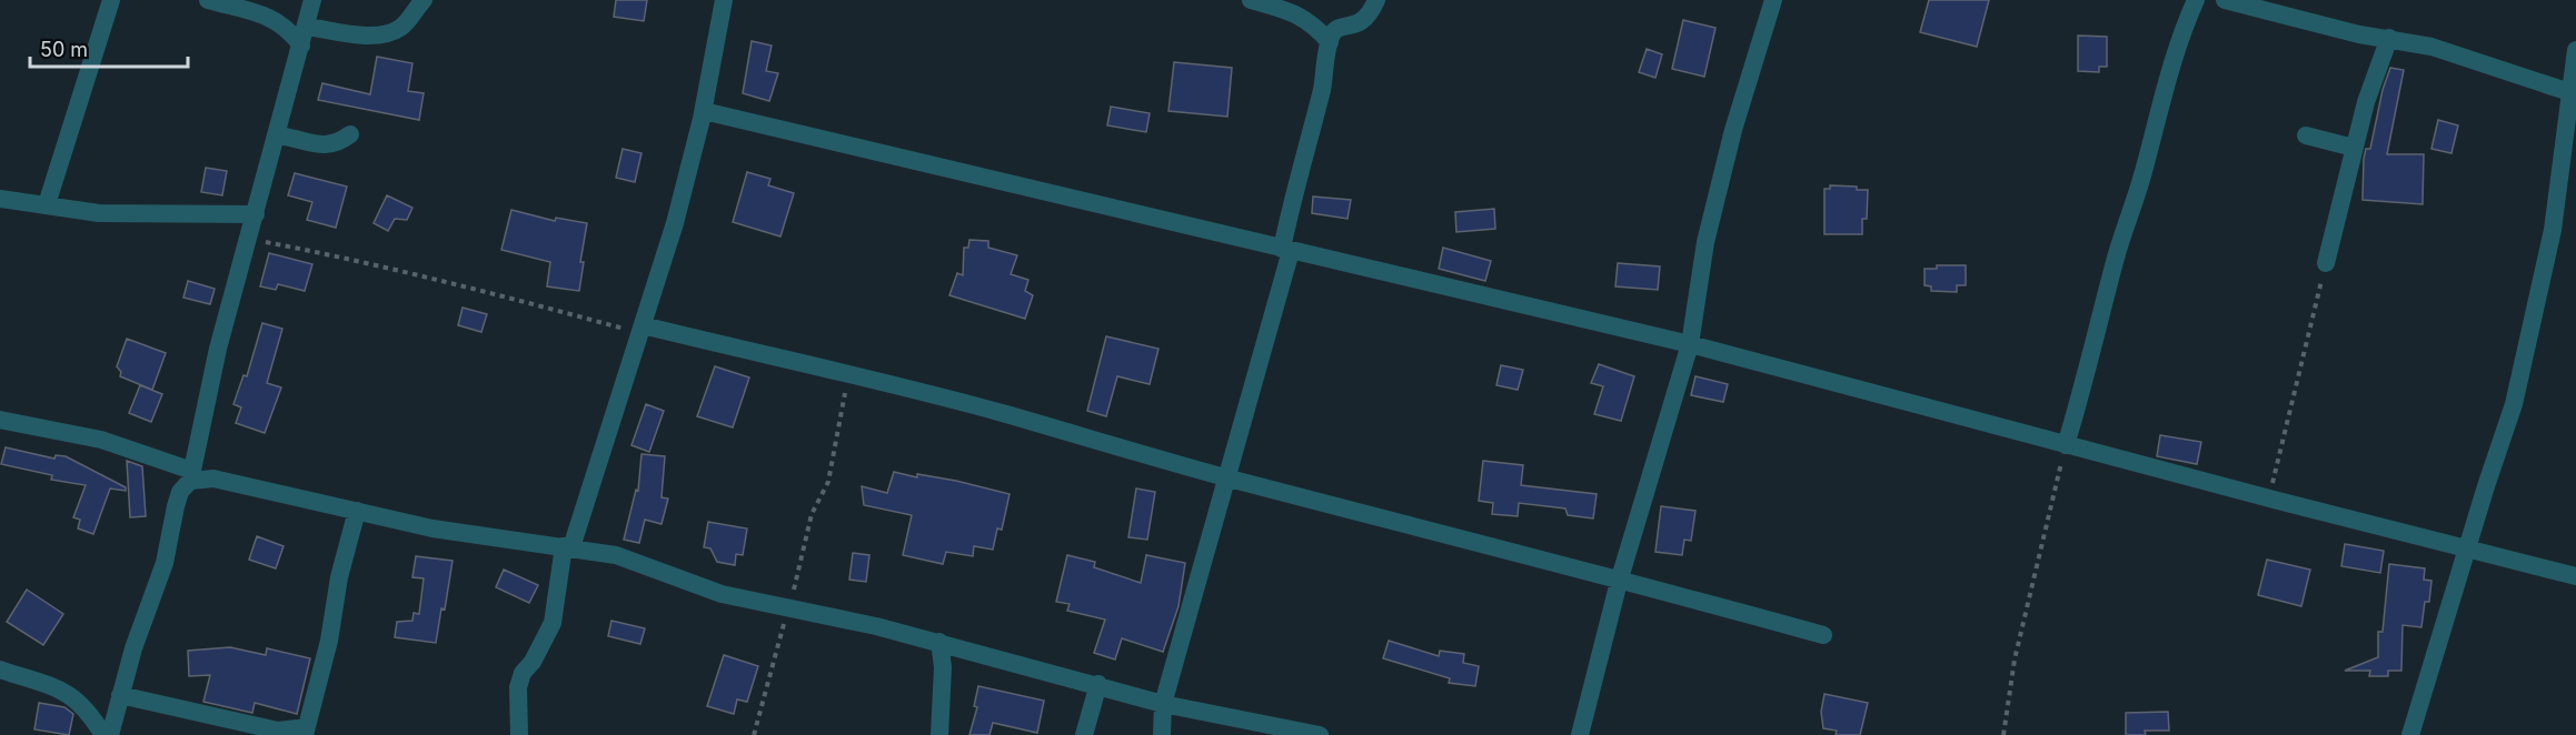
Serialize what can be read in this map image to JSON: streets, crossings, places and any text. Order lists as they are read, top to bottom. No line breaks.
{"scale_bar":"50 m"}
